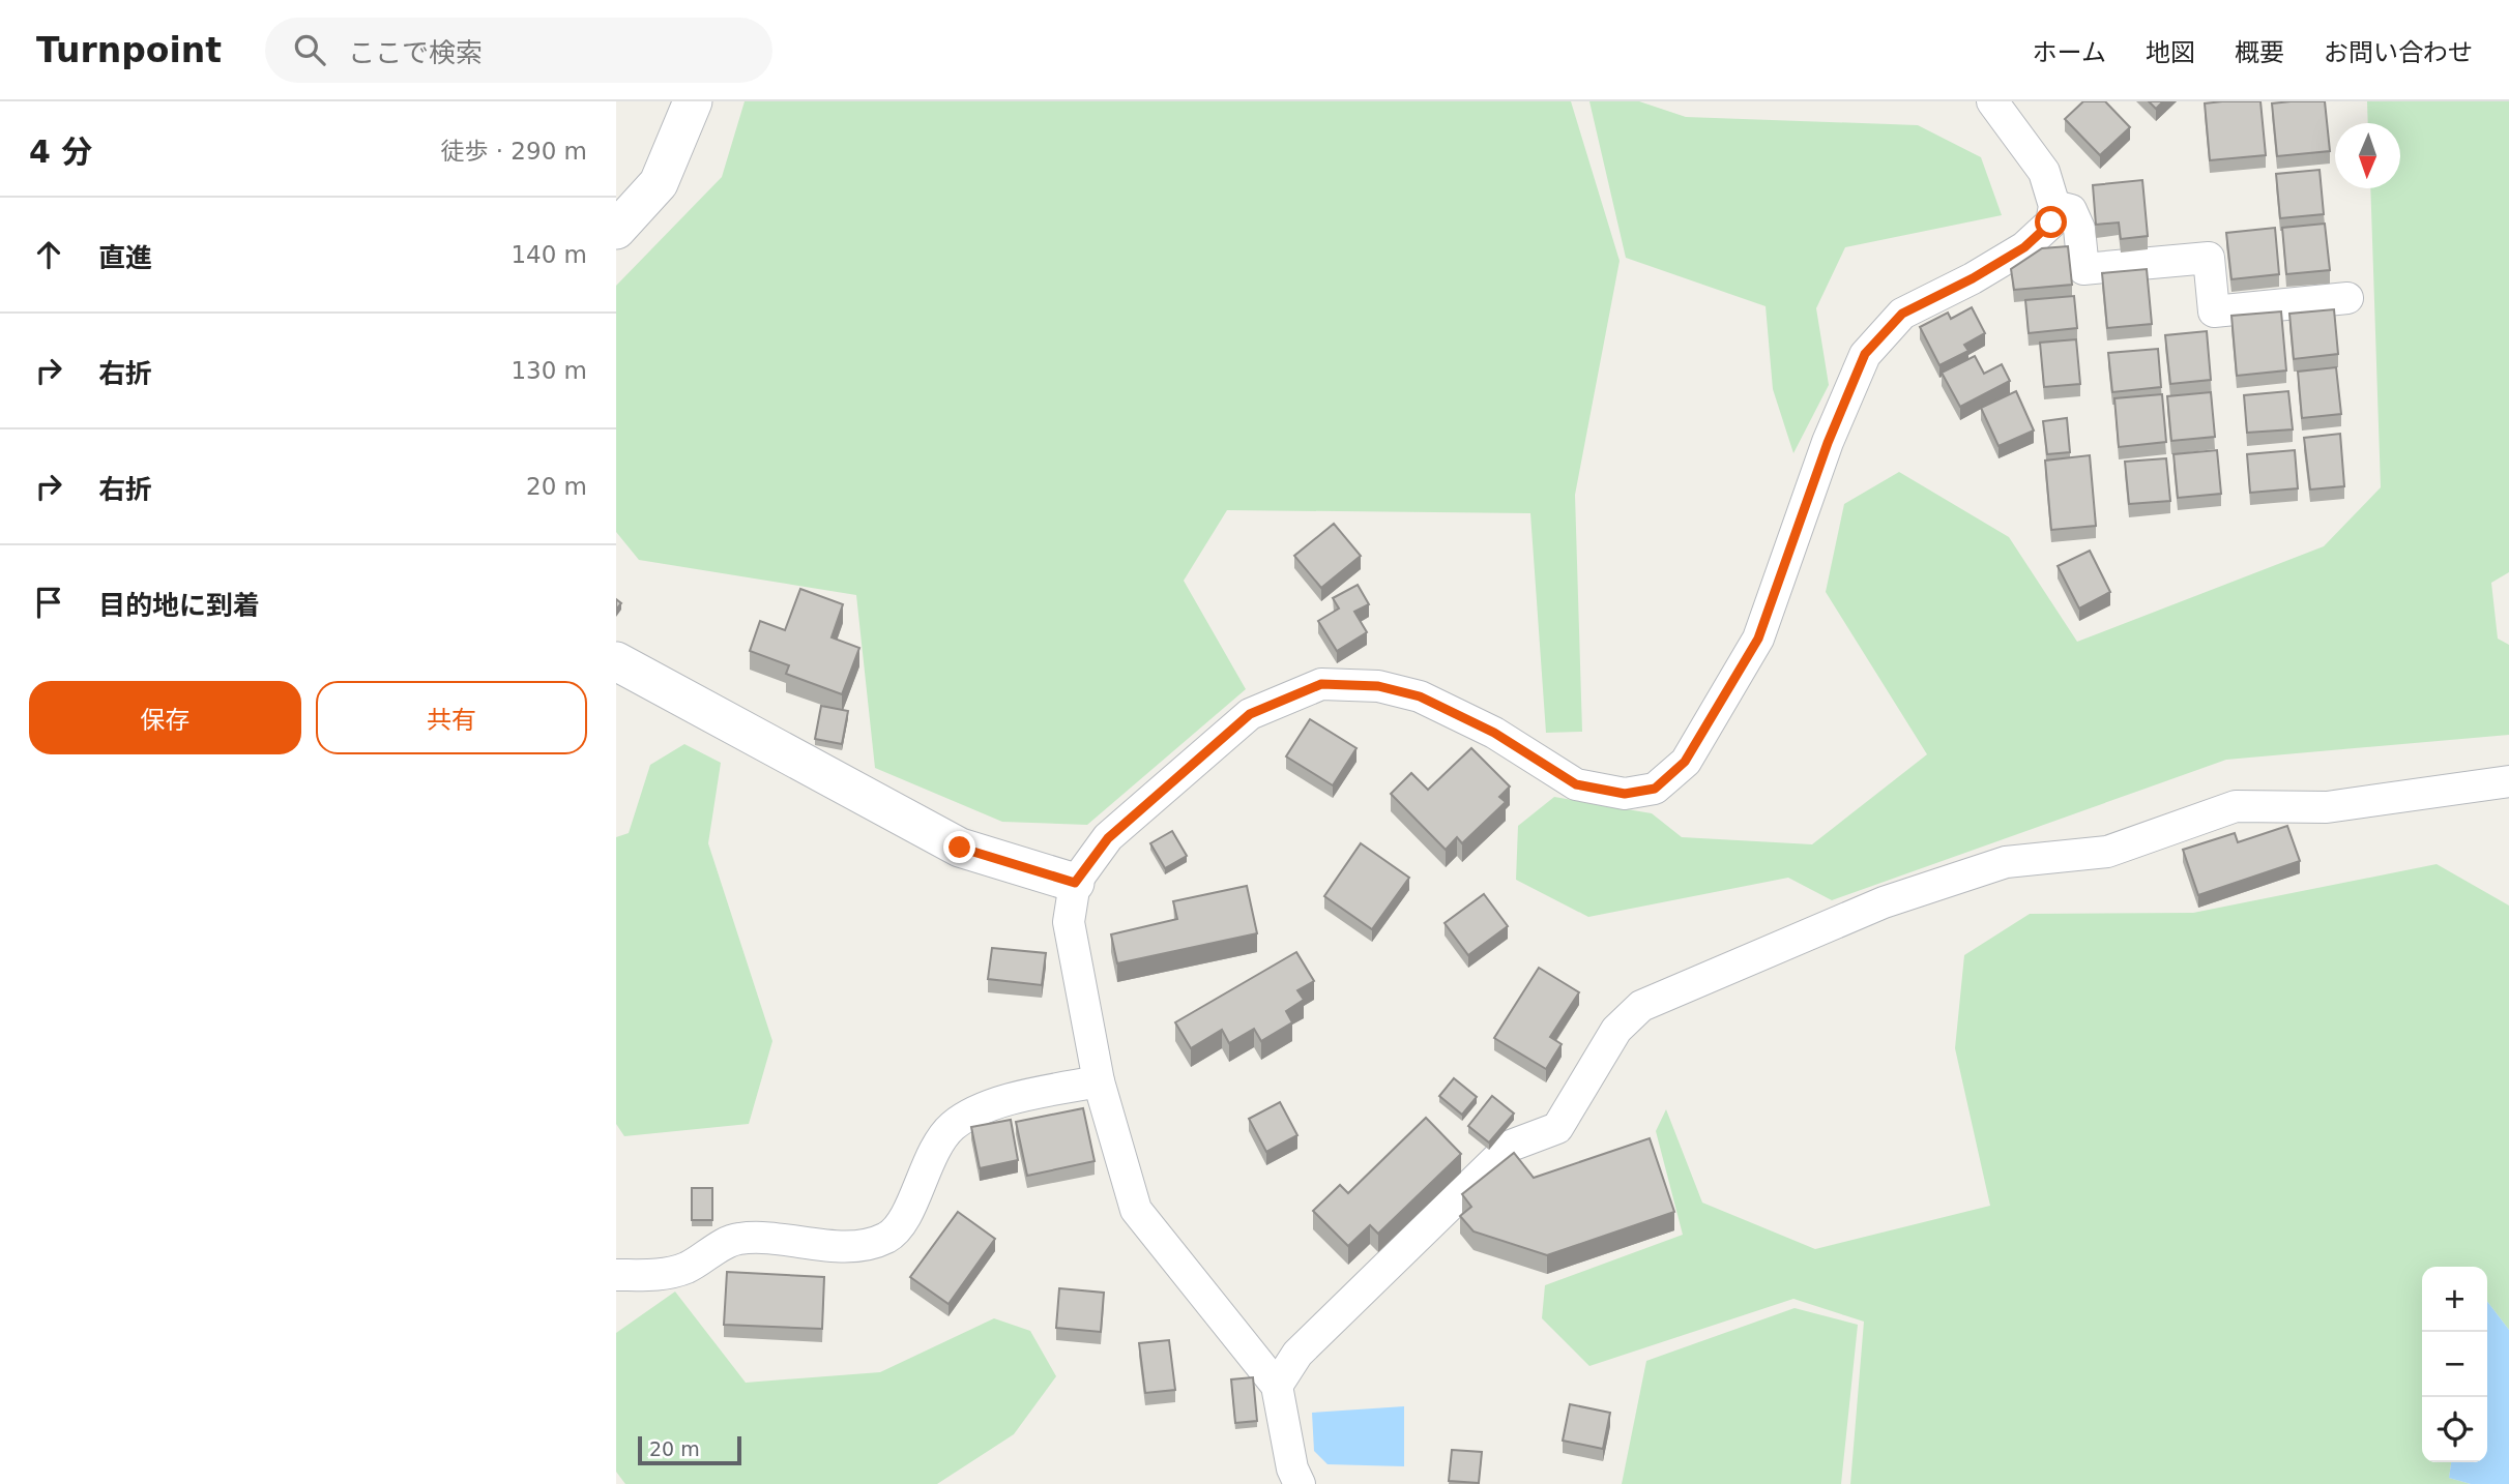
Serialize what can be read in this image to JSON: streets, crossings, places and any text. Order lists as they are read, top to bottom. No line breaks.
{"scale_bar":"20 m","north":"bottom","page":{"header":"Turnpoint","search":"ここで検索","nav":["ホーム","地図","概要","お問い合わせ"],"heading":["4 分","徒歩 · 290 m"],"list":[["直進","140 m"],["右折","130 m"],["右折","20 m"],"目的地に到着"],"buttons":["保存","共有"],"map_buttons":["+","−"],"scale":"20 m"}}
